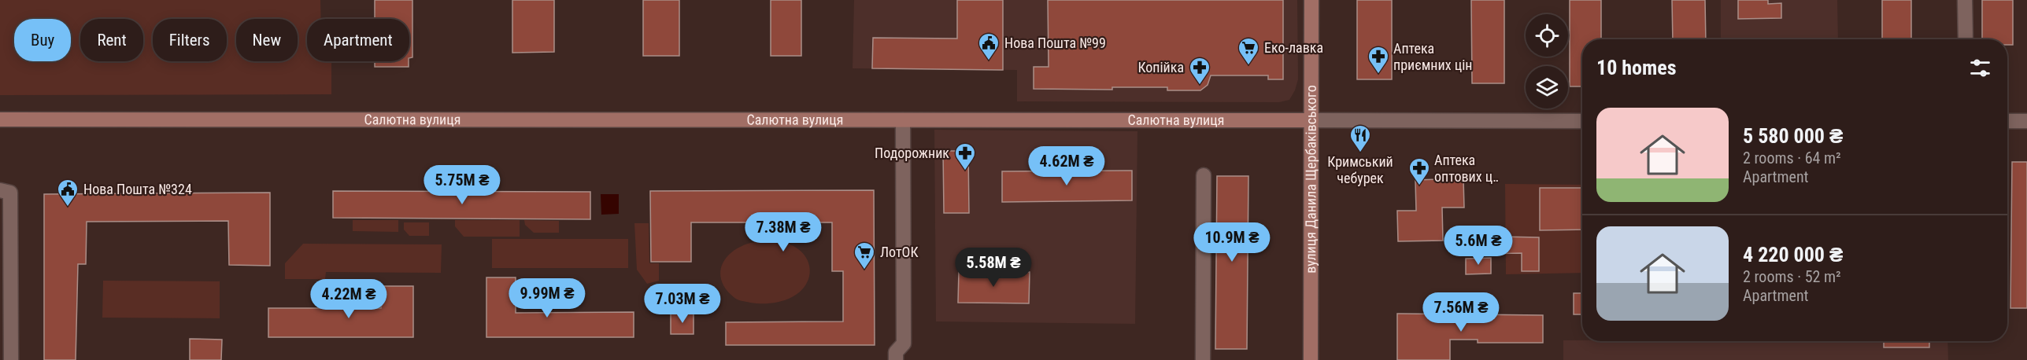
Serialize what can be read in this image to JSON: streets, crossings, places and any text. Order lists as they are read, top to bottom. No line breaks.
{"streets":{"street":["Салютна вулиця","вулиця Данила Щербаківського"]},"crossings":[["Салютна вулиця","вулиця Данила Щербаківського"]],"places":{"public building":["Нова Пошта №99","Нова Пошта №324"],"supermarket":["Еко-лавка","ЛотОК"],"pharmacy":["Аптека приємних цін","Копійка","Подорожник","Аптека оптових ц‥"],"restaurant":["Кримський чебурек"]},"page":{"chip":["Buy","Rent","Filters","New","Apartment"],"heading":"10 homes","list":[{"name":"5 580 000 ₴","note":"2 rooms · 64 m² · Apartment"},{"name":"4 220 000 ₴","note":"2 rooms · 52 m² · Apartment"}],"price":["4.62M ₴","5.75M ₴","7.38M ₴","10.9M ₴","5.6M ₴","5.58M ₴","9.99M ₴","4.22M ₴","7.03M ₴","7.56M ₴"]}}
